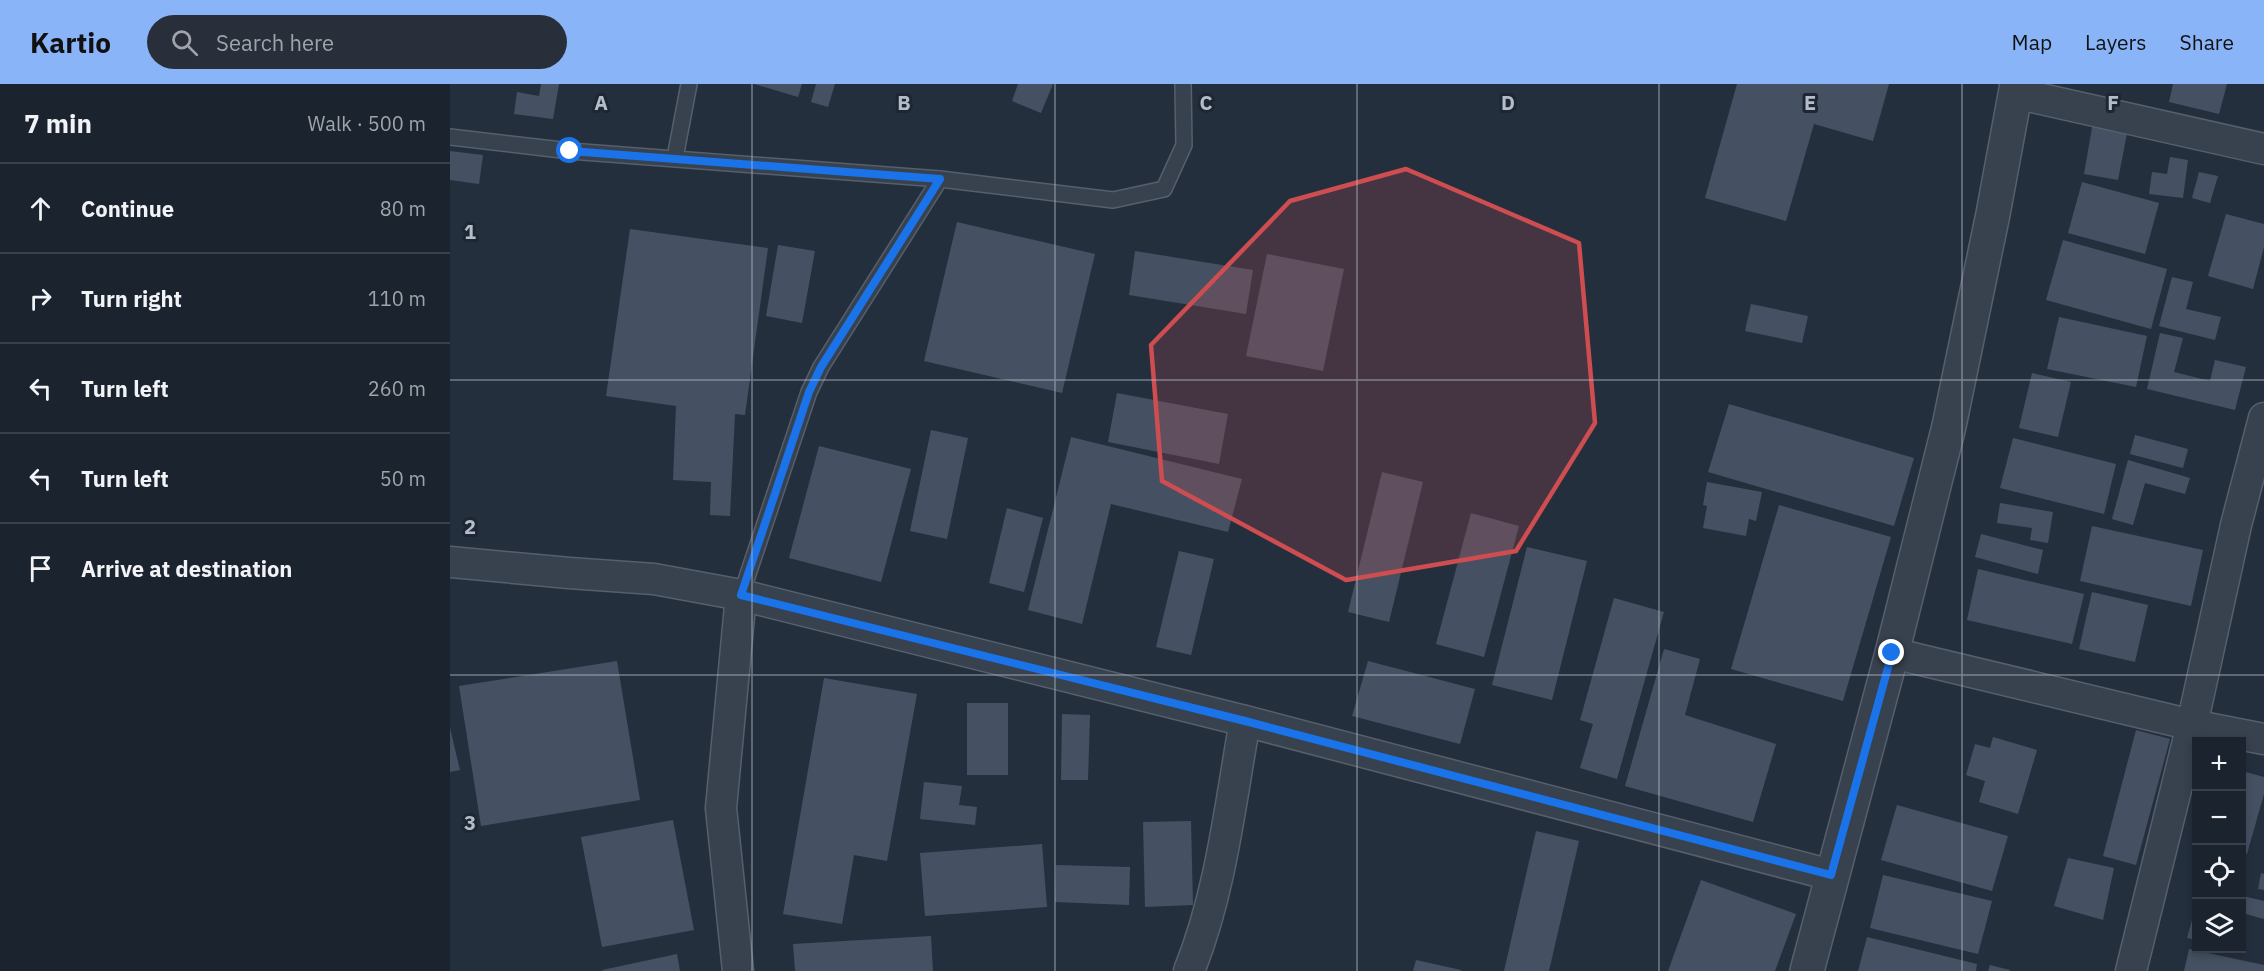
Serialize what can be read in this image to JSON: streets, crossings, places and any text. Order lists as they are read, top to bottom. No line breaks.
{"page":{"header":"Kartio","search":"Search here","nav":["Map","Layers","Share"],"heading":["7 min","Walk · 500 m"],"list":[["Continue","80 m"],["Turn right","110 m"],["Turn left","260 m"],["Turn left","50 m"],"Arrive at destination"],"map_buttons":["+","−"]},"grid":{"columns":["A","B","C","D","E","F"],"rows":["1","2","3"]}}
